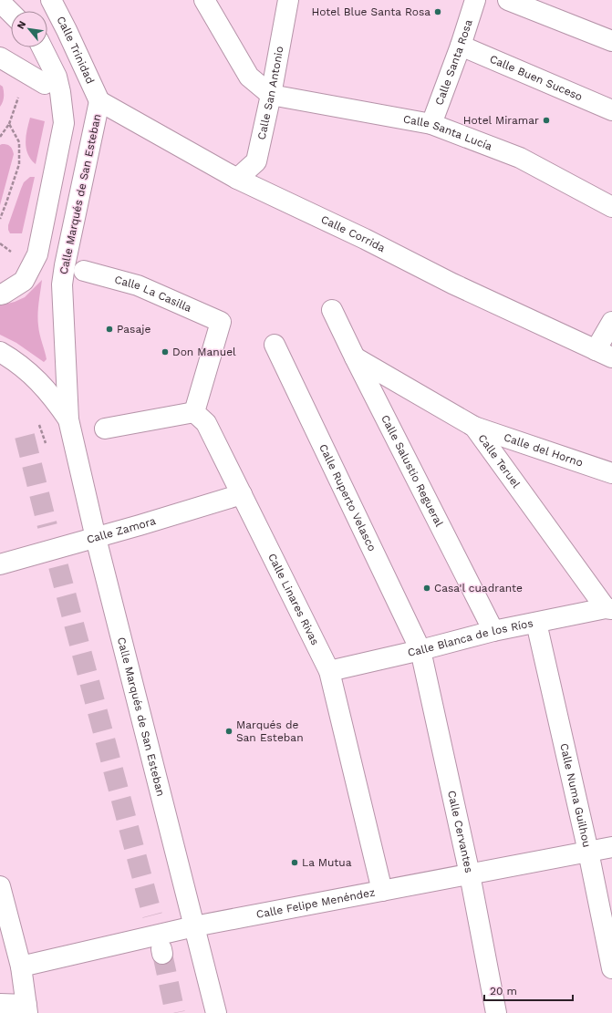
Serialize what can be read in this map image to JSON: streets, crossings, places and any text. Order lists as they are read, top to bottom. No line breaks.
{"streets":{"street":["Calle Trinidad","Calle Santa Rosa","Calle Buen Suceso","Calle San Antonio","Calle Santa Lucía","Calle Marqués de San Esteban","Calle Corrida","Calle La Casilla","Calle del Horno","Calle Teruel","Calle Salustio Regueral","Calle Ruperto Velasco","Calle Zamora","Calle Linares Rivas","Calle Blanca de los Ríos","Calle Numa Guilhou","Calle Cervantes","Calle Felipe Menéndez"]},"crossings":[["Calle Trinidad","Calle Marqués de San Esteban"],["Calle Trinidad","Calle Corrida"],["Calle Santa Rosa","Calle Buen Suceso"],["Calle Santa Rosa","Calle Santa Lucía"],["Calle San Antonio","Calle Santa Lucía"],["Calle San Antonio","Calle Corrida"],["Calle Marqués de San Esteban","Calle Corrida"],["Calle Marqués de San Esteban","Calle Zamora"],["Calle Marqués de San Esteban","Calle Felipe Menéndez"],["Calle La Casilla","Calle Linares Rivas"],["Calle del Horno","Calle Teruel"],["Calle Teruel","Calle Salustio Regueral"],["Calle Teruel","Calle Blanca de los Ríos"],["Calle Salustio Regueral","Calle Blanca de los Ríos"],["Calle Ruperto Velasco","Calle Blanca de los Ríos"],["Calle Ruperto Velasco","Calle Cervantes"],["Calle Zamora","Calle Linares Rivas"],["Calle Linares Rivas","Calle Blanca de los Ríos"],["Calle Linares Rivas","Calle Felipe Menéndez"],["Calle Blanca de los Ríos","Calle Numa Guilhou"],["Calle Blanca de los Ríos","Calle Cervantes"],["Calle Numa Guilhou","Calle Felipe Menéndez"],["Calle Cervantes","Calle Felipe Menéndez"]],"places":["Hotel Blue Santa Rosa","Hotel Miramar","Pasaje","Don Manuel","Casa'l cuadrante","Marqués de San Esteban","La Mutua"],"scale_bar":"20 m","north":"top left"}
